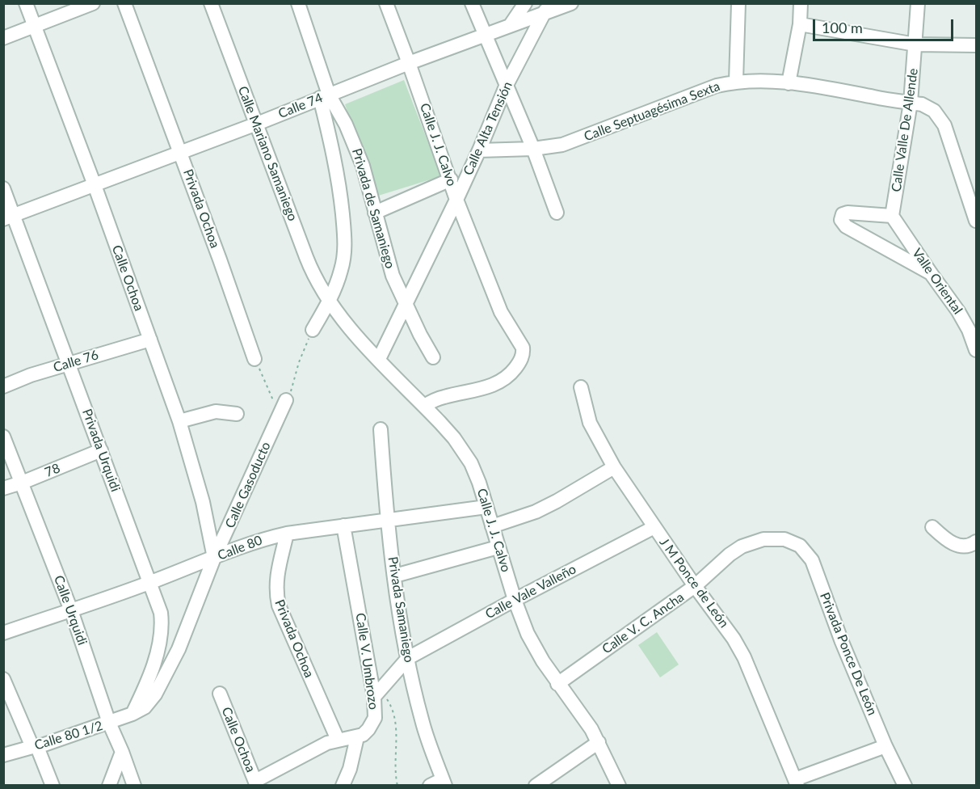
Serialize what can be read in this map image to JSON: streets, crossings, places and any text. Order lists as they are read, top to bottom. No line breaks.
{"streets":{"street":["Calle 74","Calle Septuagésima Sexta","Calle Alta Tensión","Calle Valle De Allende","Calle J. J. Calvo","Calle Mariano Samaniego","Privada Ochoa","Privada de Samaniego","Calle Ochoa","Valle Oriental","Calle 76","Privada Urquidi","78","Calle Gasoducto","Calle 80","J M Ponce de León","Calle Vale Valleño","Privada Samaniego","Calle Urquidi","Calle V. C. Ancha","Privada Ponce De León","Calle V. Umbrozo","Calle 80 1/2"]},"crossings":[["Calle 74","Calle Alta Tensión"],["Calle 74","Calle J. J. Calvo"],["Calle 74","Calle Mariano Samaniego"],["Calle 74","Privada Ochoa"],["Calle 74","Privada de Samaniego"],["Calle 74","Calle Ochoa"],["Calle 74","Privada Urquidi"],["Calle Septuagésima Sexta","Calle Alta Tensión"],["Calle Septuagésima Sexta","Calle Valle De Allende"],["Calle Alta Tensión","Calle J. J. Calvo"],["Calle Alta Tensión","Privada de Samaniego"],["Calle Valle De Allende","Valle Oriental"],["Calle J. J. Calvo","Calle Mariano Samaniego"],["Calle J. J. Calvo","Privada de Samaniego"],["Calle J. J. Calvo","Calle 80"],["Calle J. J. Calvo","Calle Vale Valleño"],["Calle J. J. Calvo","Calle V. C. Ancha"],["Calle Mariano Samaniego","Privada de Samaniego"],["Privada Ochoa","Calle 80"],["Calle Ochoa","Calle 76"],["Calle Ochoa","Calle Gasoducto"],["Calle Ochoa","Calle 80"],["Calle 76","Privada Urquidi"],["Privada Urquidi","78"],["Privada Urquidi","Calle Gasoducto"],["Privada Urquidi","Calle 80"],["Privada Urquidi","Calle 80 1/2"],["78","Calle Urquidi"],["Calle Gasoducto","Calle 80"],["Calle Gasoducto","Calle 80 1/2"],["Calle 80","Privada Samaniego"],["Calle 80","Calle Urquidi"],["Calle 80","Calle V. Umbrozo"],["J M Ponce de León","Calle Vale Valleño"],["J M Ponce de León","Calle V. C. Ancha"],["Calle Vale Valleño","Privada Samaniego"],["Calle Vale Valleño","Calle V. Umbrozo"],["Calle Urquidi","Calle 80 1/2"],["Calle V. C. Ancha","Privada Ponce De León"]],"scale_bar":"100 m"}
